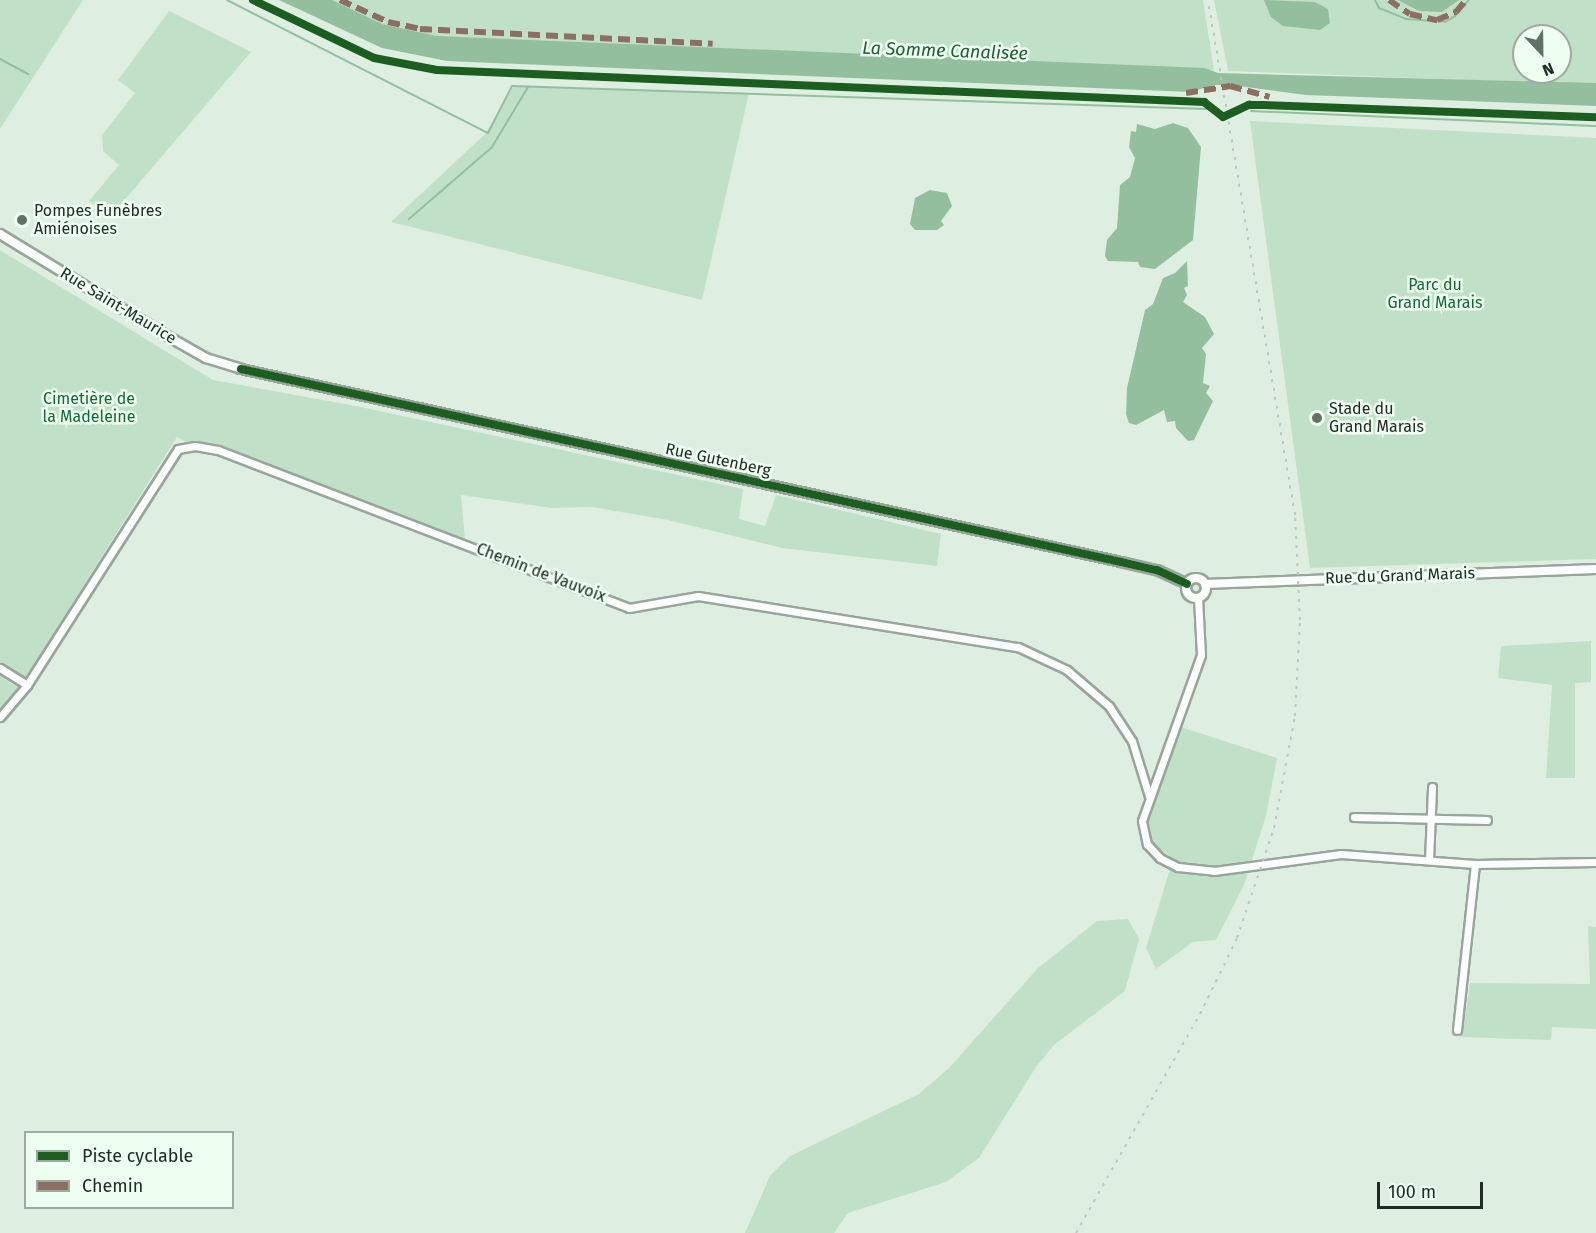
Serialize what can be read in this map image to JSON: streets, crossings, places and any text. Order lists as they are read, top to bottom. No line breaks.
{"streets":{"street":["Rue Saint-Maurice","Rue Gutenberg","Chemin de Vauvoix","Rue du Grand Marais"]},"crossings":[["Rue Saint-Maurice","Rue Gutenberg"],["Rue Gutenberg","Rue du Grand Marais"]],"water":["La Somme Canalisée"],"parks":["Parc du Grand Marais","Cimetière de la Madeleine"],"places":["Pompes Funèbres Amiénoises","Stade du Grand Marais"],"legend":["Piste cyclable","Chemin"],"scale_bar":"100 m","north":"bottom"}
